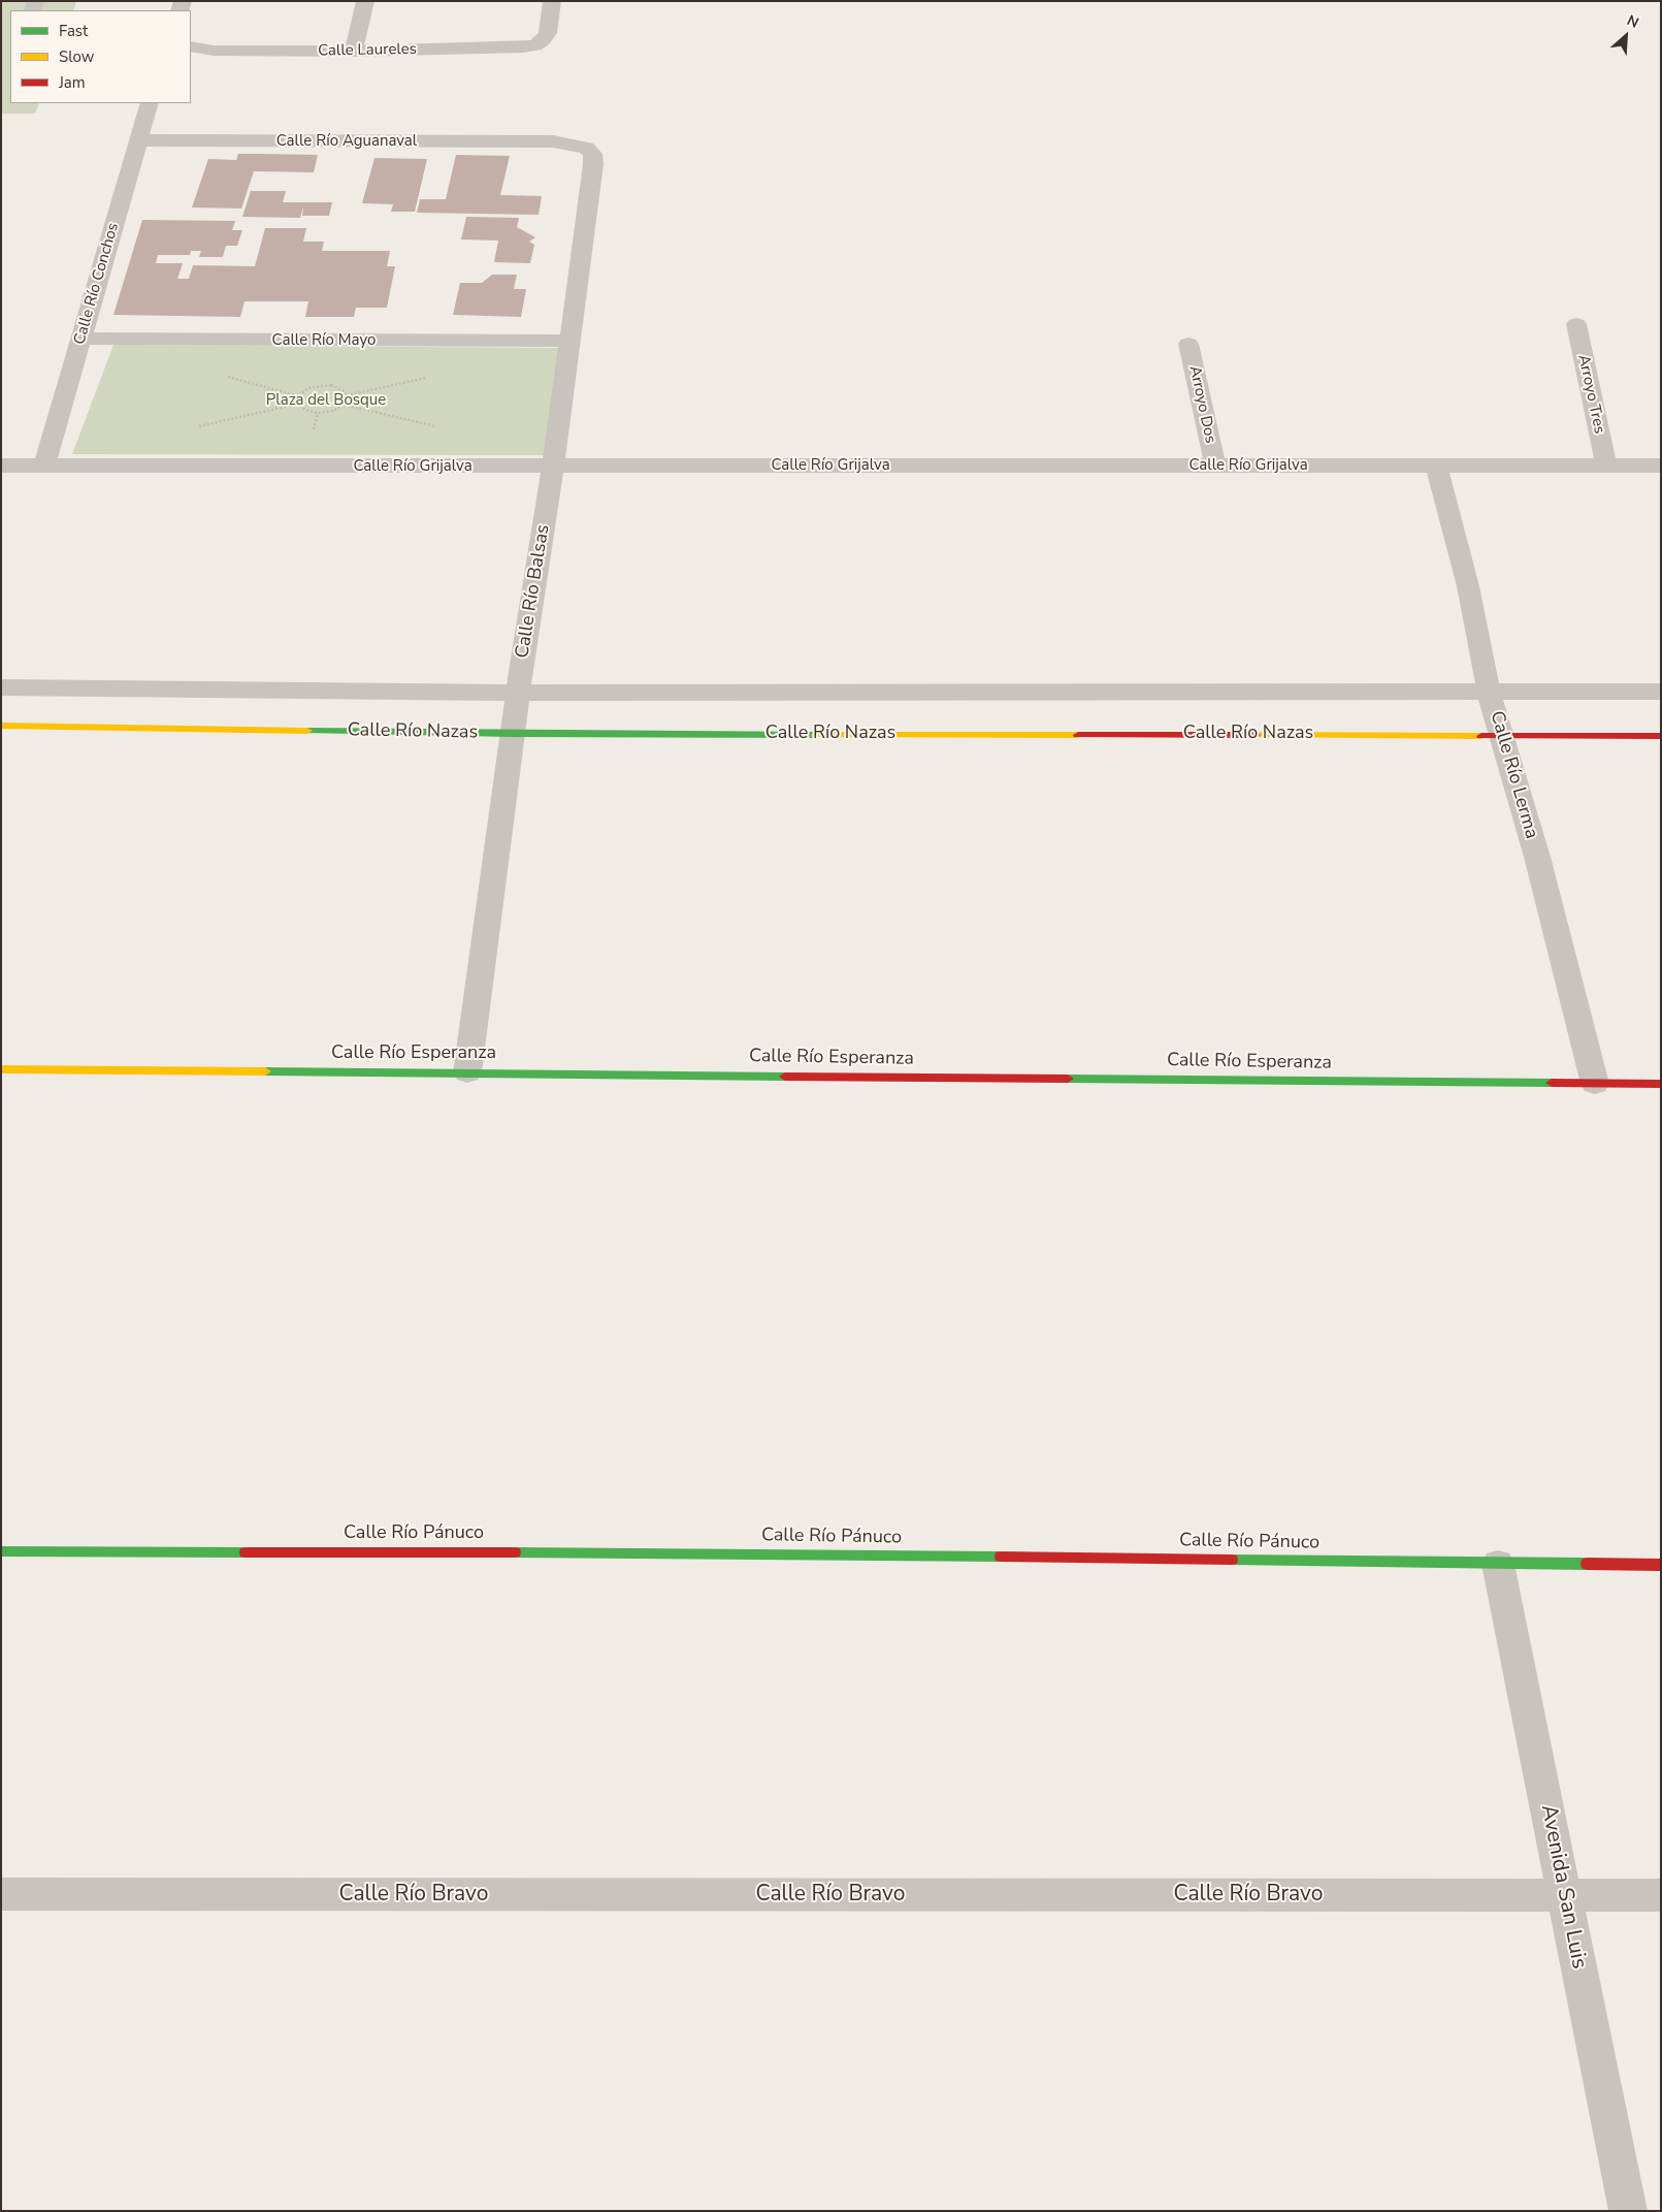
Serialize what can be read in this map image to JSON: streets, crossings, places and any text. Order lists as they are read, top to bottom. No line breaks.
{"streets":{"street":["Calle Laureles","Calle Río Aguanaval","Calle Río Conchos","Calle Río Mayo","Arroyo Tres","Arroyo Dos","Calle Río Grijalva","Calle Río Balsas","Calle Río Nazas","Calle Río Lerma","Calle Río Esperanza","Calle Río Pánuco","Avenida San Luis","Calle Río Bravo"]},"crossings":[["Calle Río Aguanaval","Calle Río Conchos"],["Calle Río Aguanaval","Calle Río Balsas"],["Calle Río Conchos","Calle Río Mayo"],["Calle Río Conchos","Calle Río Grijalva"],["Calle Río Mayo","Calle Río Balsas"],["Arroyo Tres","Calle Río Grijalva"],["Arroyo Dos","Calle Río Grijalva"],["Calle Río Grijalva","Calle Río Balsas"],["Calle Río Grijalva","Calle Río Lerma"],["Calle Río Balsas","Calle Río Nazas"],["Calle Río Balsas","Calle Río Esperanza"],["Calle Río Nazas","Calle Río Lerma"],["Calle Río Lerma","Calle Río Esperanza"],["Calle Río Pánuco","Avenida San Luis"],["Avenida San Luis","Calle Río Bravo"]],"parks":["Plaza del Bosque"],"legend":["Fast","Slow","Jam"],"north":"top right"}
